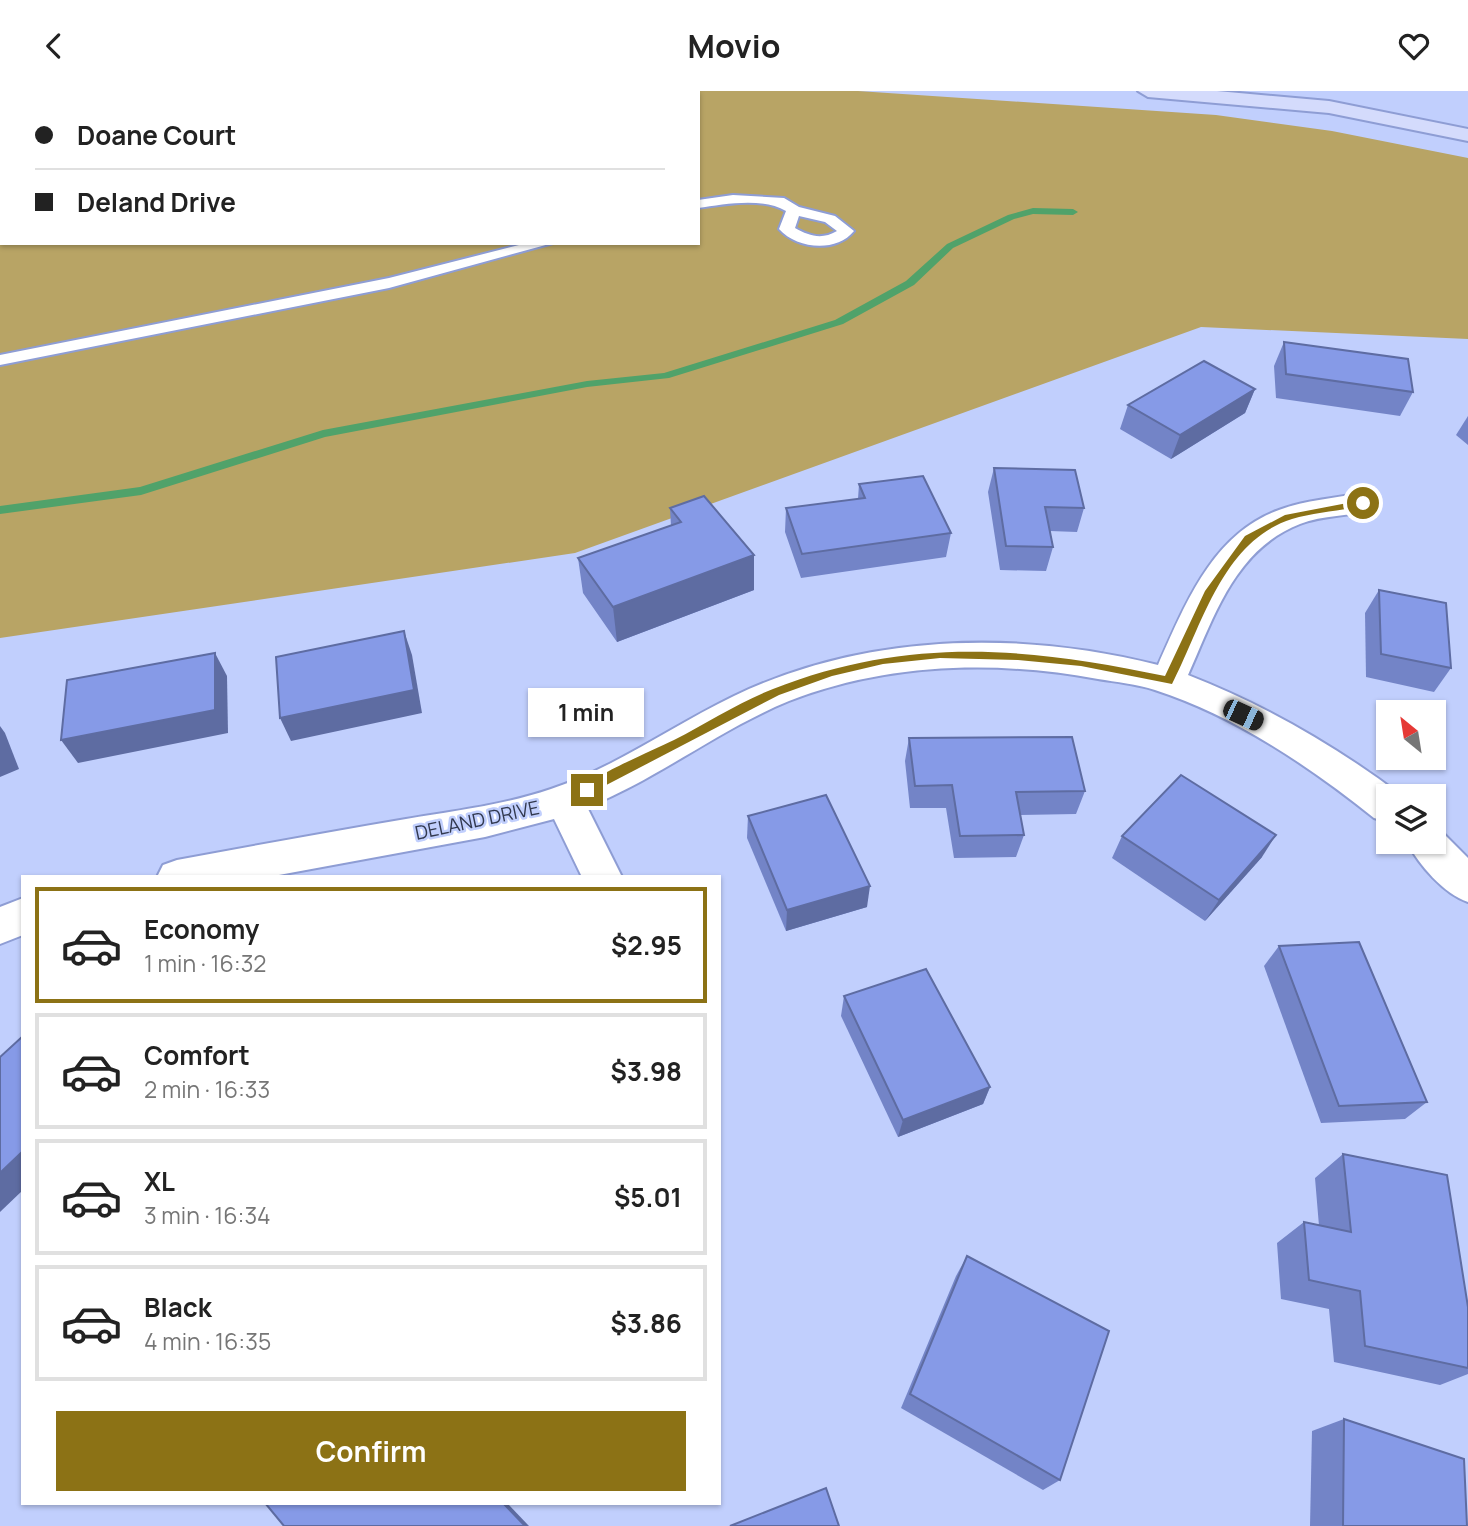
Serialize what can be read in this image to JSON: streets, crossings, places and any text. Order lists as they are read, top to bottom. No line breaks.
{"streets":{"street":["DELAND DRIVE"]},"north":"top left","page":{"header":"Movio","banner":["Doane Court","Deland Drive"],"bubble":"1 min","list":[{"name":"Economy","note":"1 min · 16:32","value":"$2.95"},{"name":"Comfort","note":"2 min · 16:33","value":"$3.98"},{"name":"XL","note":"3 min · 16:34","value":"$5.01"},{"name":"Black","note":"4 min · 16:35","value":"$3.86"}],"buttons":"Confirm"}}
